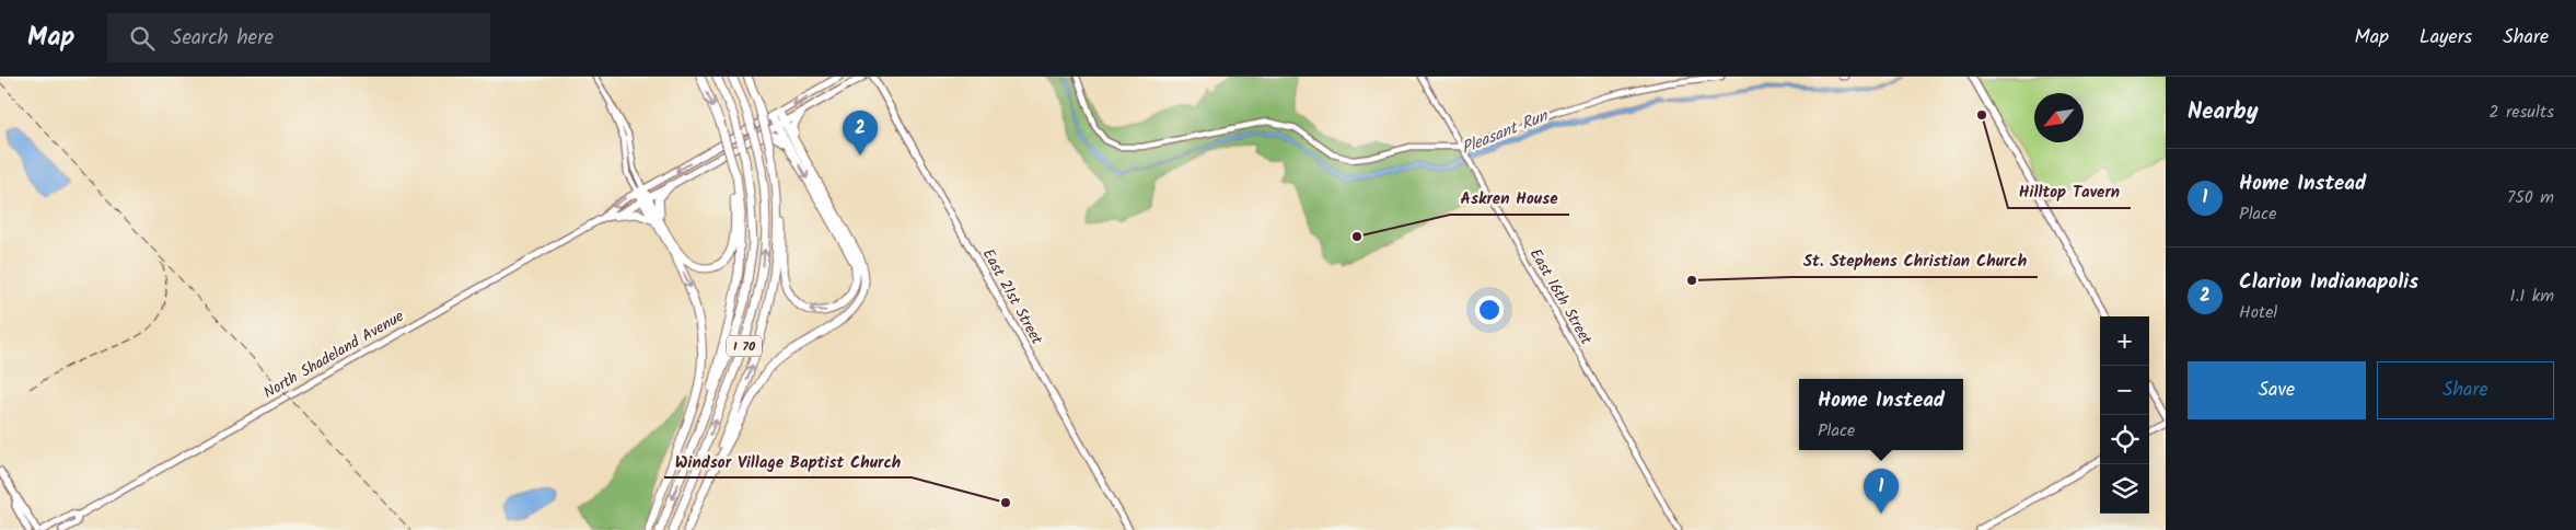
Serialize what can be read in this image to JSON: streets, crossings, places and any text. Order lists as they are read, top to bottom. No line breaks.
{"streets":{"highway":["I 70"],"main road":["East 21st Street","North Shadeland Avenue"],"street":["East 16th Street"]},"water":["Pleasant Run"],"places":["Hilltop Tavern","Askren House","St. Stephens Christian Church","Windsor Village Baptist Church"],"north":"bottom left","page":{"header":"Map","search":"Search here","nav":["Map","Layers","Share"],"heading":["Nearby","2 results"],"pins":["2","1"],"list":[{"mark":"1","name":"Home Instead","note":"Place","value":"750 m"},{"mark":"2","name":"Clarion Indianapolis","note":"Hotel","value":"1.1 km"}],"map_buttons":["+","−"],"buttons":["Save","Share"],"popup":["Home Instead","Place"]}}
